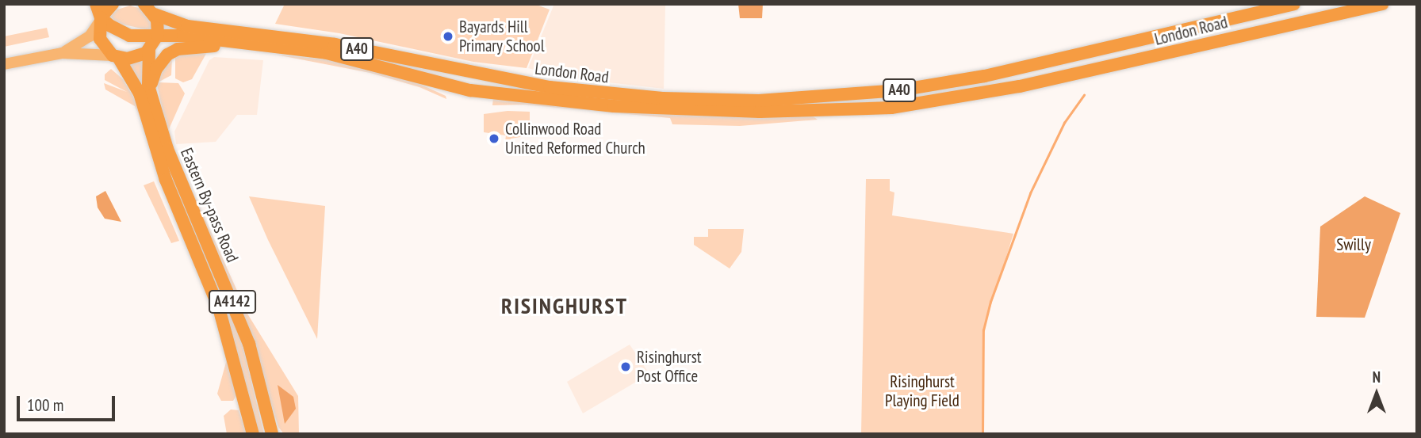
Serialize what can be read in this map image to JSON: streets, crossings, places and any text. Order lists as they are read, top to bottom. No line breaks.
{"streets":{"highway":["London Road","A40","Eastern By-pass Road","A4142"]},"districts":["RISINGHURST"],"parks":["Swilly","Risinghurst Playing Field"],"places":["Bayards Hill Primary School","Collinwood Road United Reformed Church","Risinghurst Post Office"],"scale_bar":"100 m","north":"top"}
